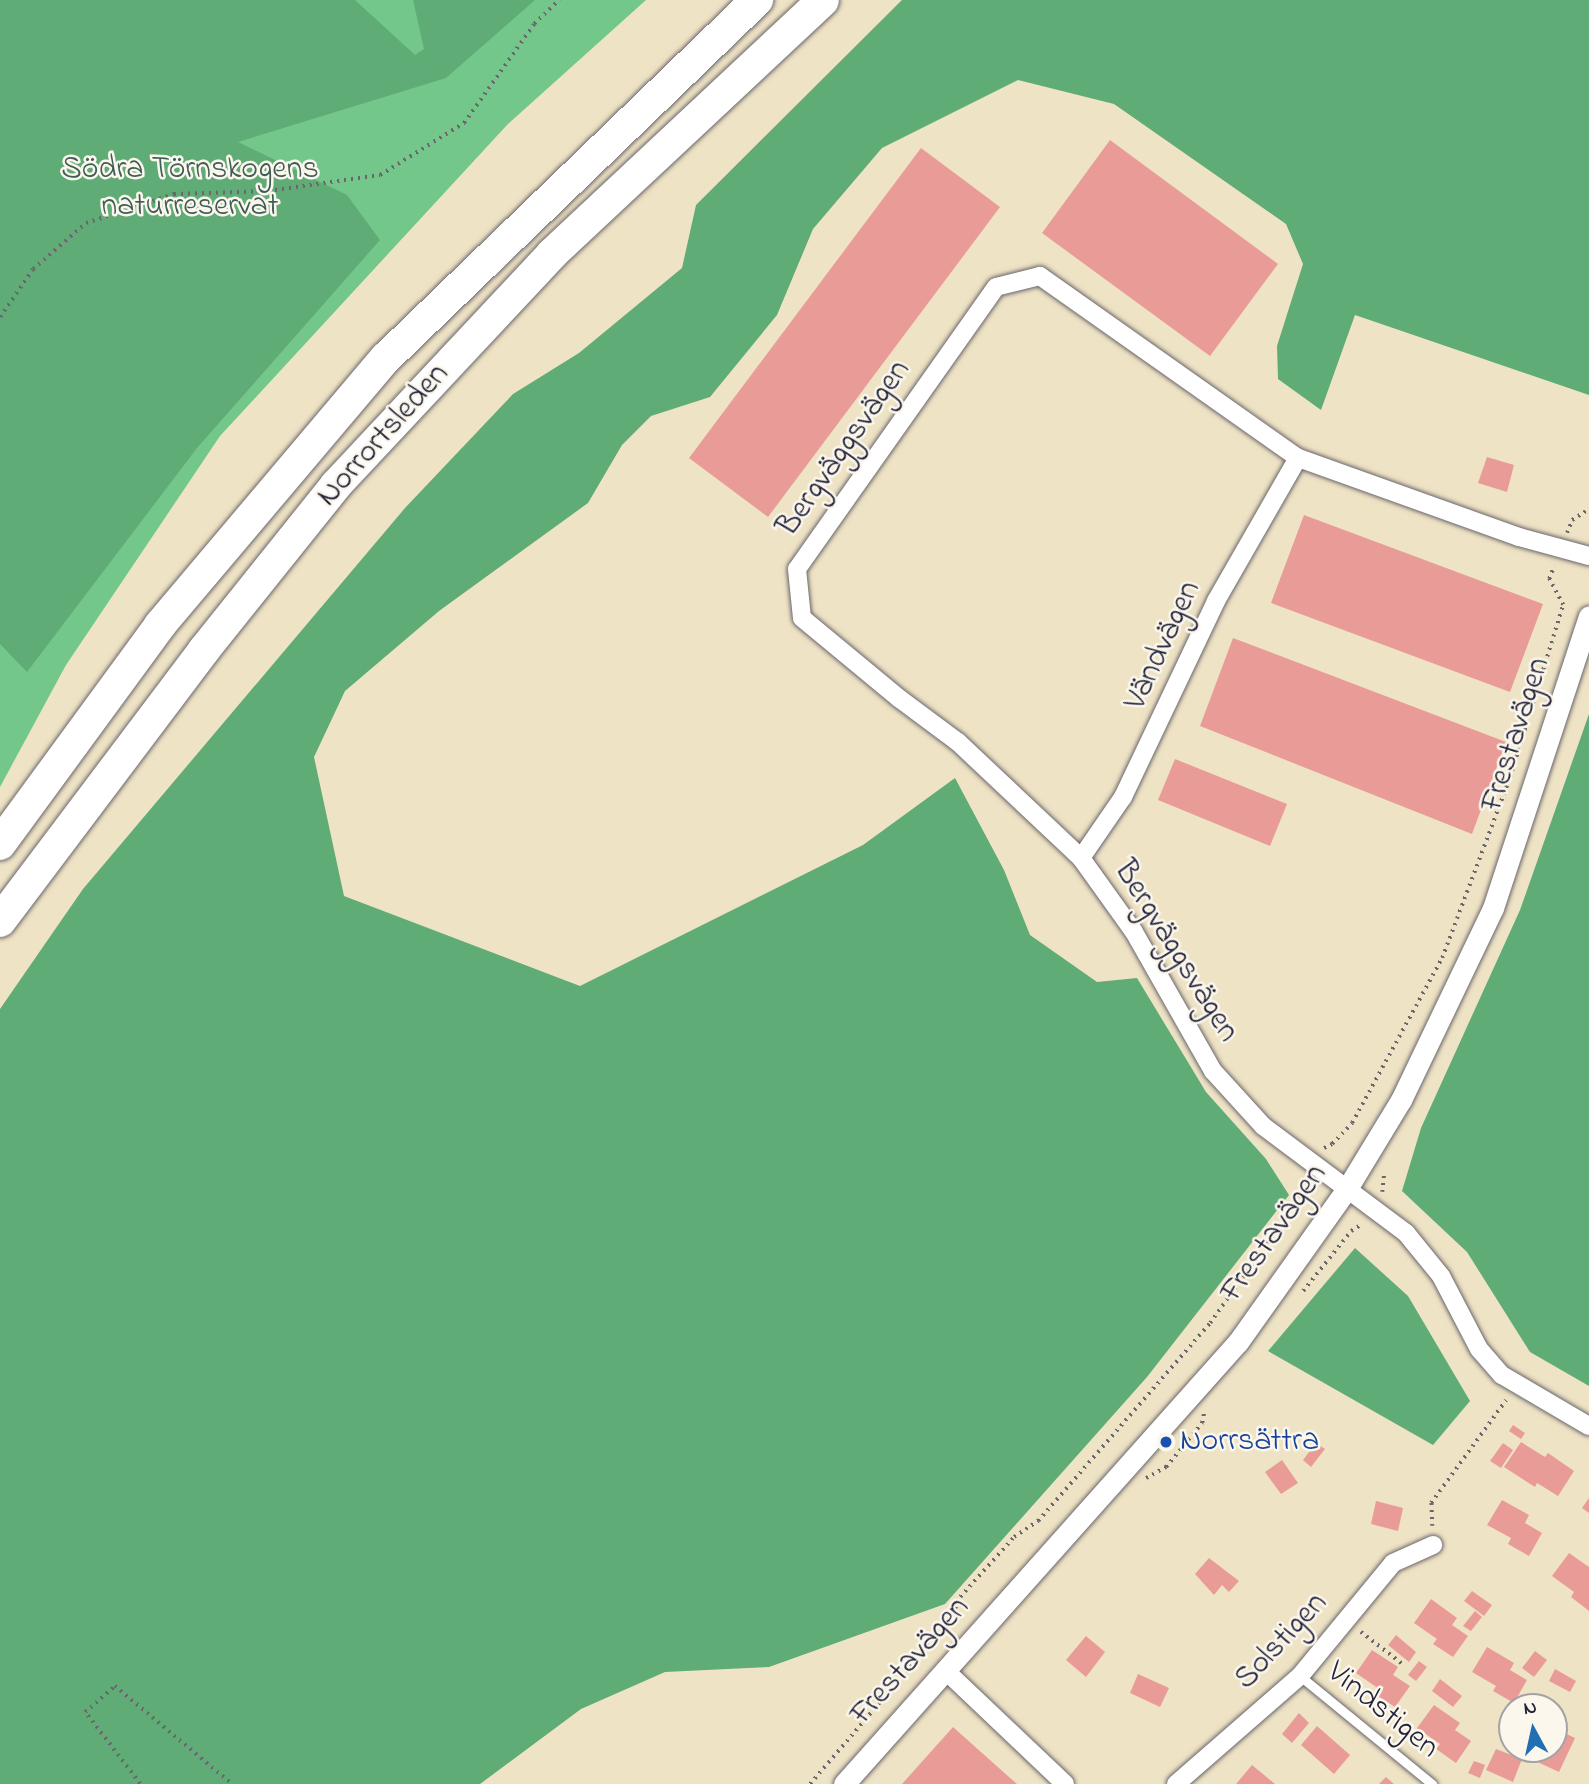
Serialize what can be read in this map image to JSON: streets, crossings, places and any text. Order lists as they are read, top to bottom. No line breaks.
{"streets":{"highway":["Norrortsleden"],"street":["Bergväggsvägen","Vändvägen","Frestavägen","Solstigen"],"lane":["Vindstigen"]},"crossings":[["Bergväggsvägen","Vändvägen"],["Bergväggsvägen","Frestavägen"],["Solstigen","Vindstigen"]],"parks":["Södra Törnskogens naturreservat"],"places":["Norrsättra"],"north":"top"}
